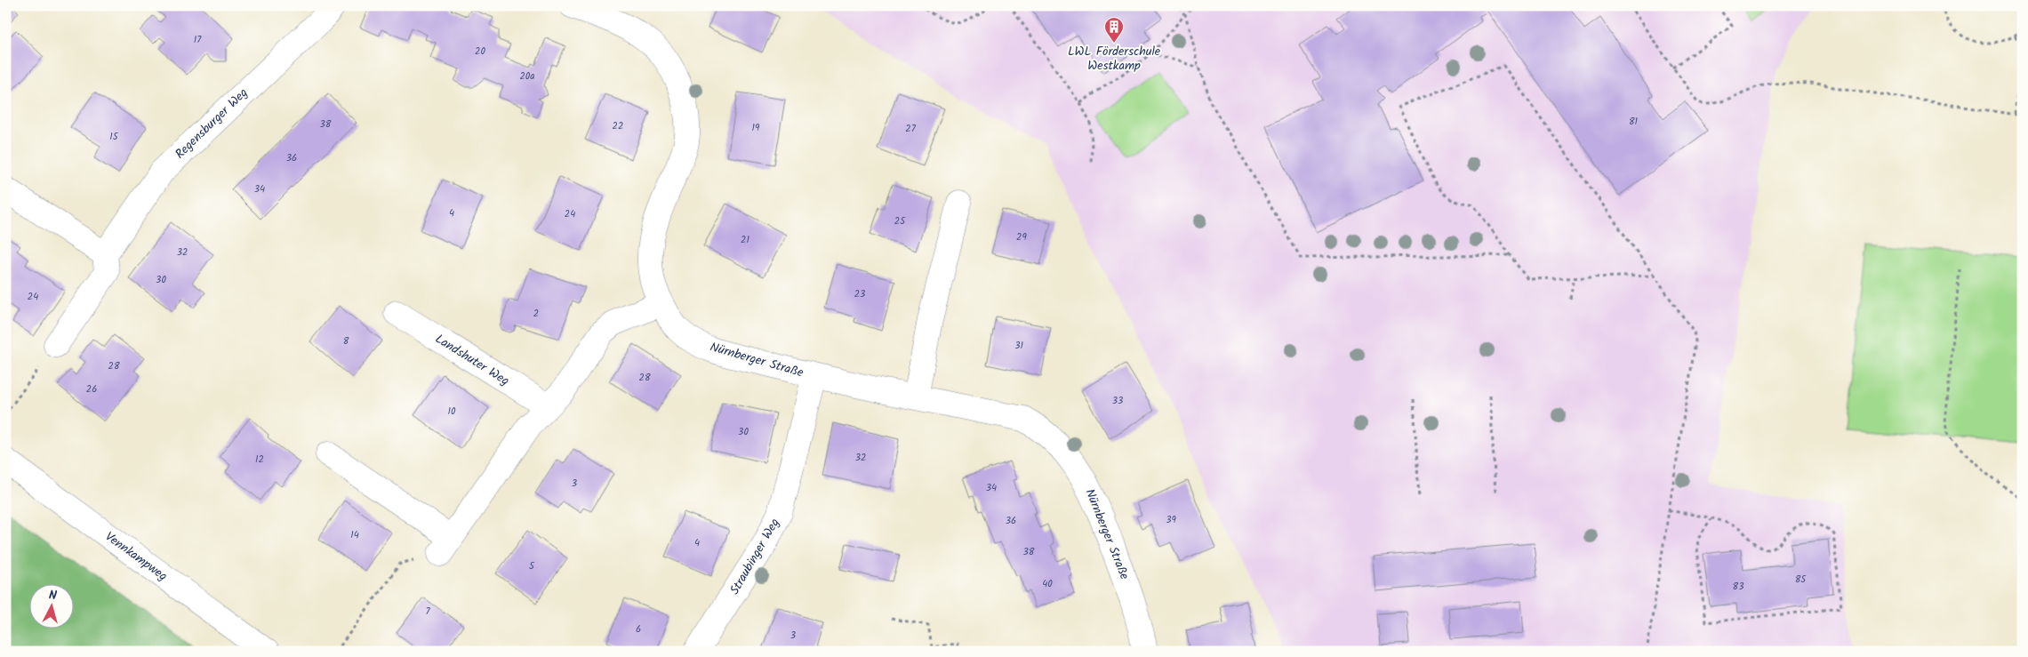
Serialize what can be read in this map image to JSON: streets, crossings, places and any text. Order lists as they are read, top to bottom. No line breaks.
{"streets":{"street":["Regensburger Weg","Landshuter Weg","Nürnberger Straße","Vennkampweg","Straubinger Weg"]},"crossings":[["Nürnberger Straße","Straubinger Weg"]],"places":{"building":["LWL Förderschule Westkamp"]},"house_numbers":["17","20","20a","81","38","22","19","27","15","36","34","4","24","25","29","21","32","30","23","24","2","8","31","28","28","26","33","10","30","32","12","3","34","39","36","14","4","38","5","85","40","83","7","6","3"],"north":"top"}
